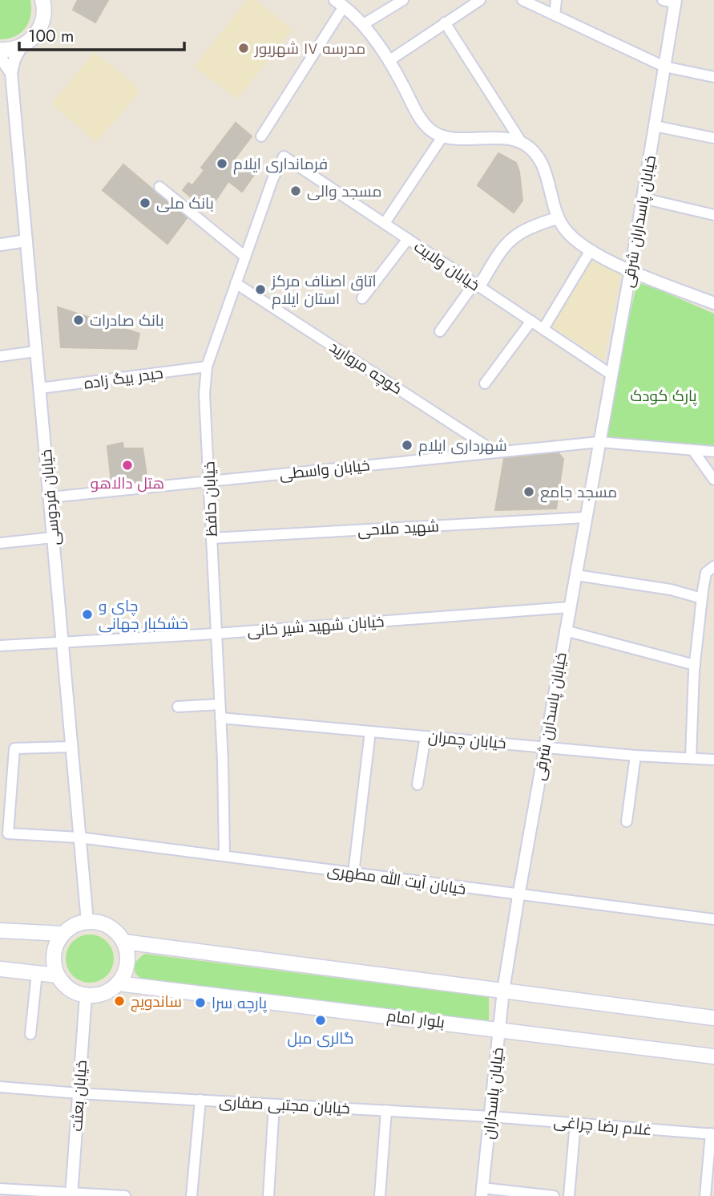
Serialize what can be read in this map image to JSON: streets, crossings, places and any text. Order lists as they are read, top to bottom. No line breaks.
{"streets":{"main road":["بلوار امام"],"street":["خیابان پاسداران شرقی","خیابان ولایت","کوچه مروارید","حیدر بیگ زاده","خیابان واسطی","خیابان فردوسی","خیابان حافظ","شهید ملاحی","خیابان شهید شیر خانی","خیابان پاسدارن شرقی","خیابان چمران","خیابان آیت الله مطهری","خیابان پاسداران","خیابان بعثت","خیابان مجتبی صفاری","غلام رضا چراغی"]},"crossings":[["خیابان پاسداران شرقی","خیابان ولایت"],["خیابان پاسداران شرقی","خیابان واسطی"],["خیابان پاسداران شرقی","خیابان پاسدارن شرقی"],["خیابان ولایت","خیابان حافظ"],["کوچه مروارید","خیابان واسطی"],["کوچه مروارید","خیابان حافظ"],["حیدر بیگ زاده","خیابان فردوسی"],["حیدر بیگ زاده","خیابان حافظ"],["خیابان واسطی","خیابان فردوسی"],["خیابان واسطی","خیابان حافظ"],["خیابان واسطی","خیابان پاسدارن شرقی"],["خیابان فردوسی","خیابان شهید شیر خانی"],["خیابان فردوسی","خیابان آیت الله مطهری"],["خیابان فردوسی","بلوار امام"],["خیابان فردوسی","خیابان بعثت"],["خیابان حافظ","شهید ملاحی"],["خیابان حافظ","خیابان شهید شیر خانی"],["خیابان حافظ","خیابان چمران"],["خیابان حافظ","خیابان آیت الله مطهری"],["شهید ملاحی","خیابان پاسدارن شرقی"],["خیابان شهید شیر خانی","خیابان پاسدارن شرقی"],["خیابان پاسدارن شرقی","خیابان چمران"],["خیابان پاسدارن شرقی","خیابان آیت الله مطهری"],["خیابان پاسدارن شرقی","خیابان پاسداران"],["بلوار امام","خیابان پاسداران"],["بلوار امام","خیابان بعثت"],["خیابان پاسداران","خیابان مجتبی صفاری"],["خیابان پاسداران","غلام رضا چراغی"],["خیابان بعثت","خیابان مجتبی صفاری"],["خیابان مجتبی صفاری","غلام رضا چراغی"]],"parks":["پارک کودک"],"places":["مدرسه ۱۷ شهریور","فرمانداری ایلام","مسجد والی","بانک ملی","اتاق اصناف مرکز استان ایلام","بانک صادرات","شهرداری ایلام","هتل دالاهو","مسجد جامع","چای و خشکبار جهانی","ساندویچ","پارچه سرا","گالری مبل"],"scale_bar":"100 m"}
